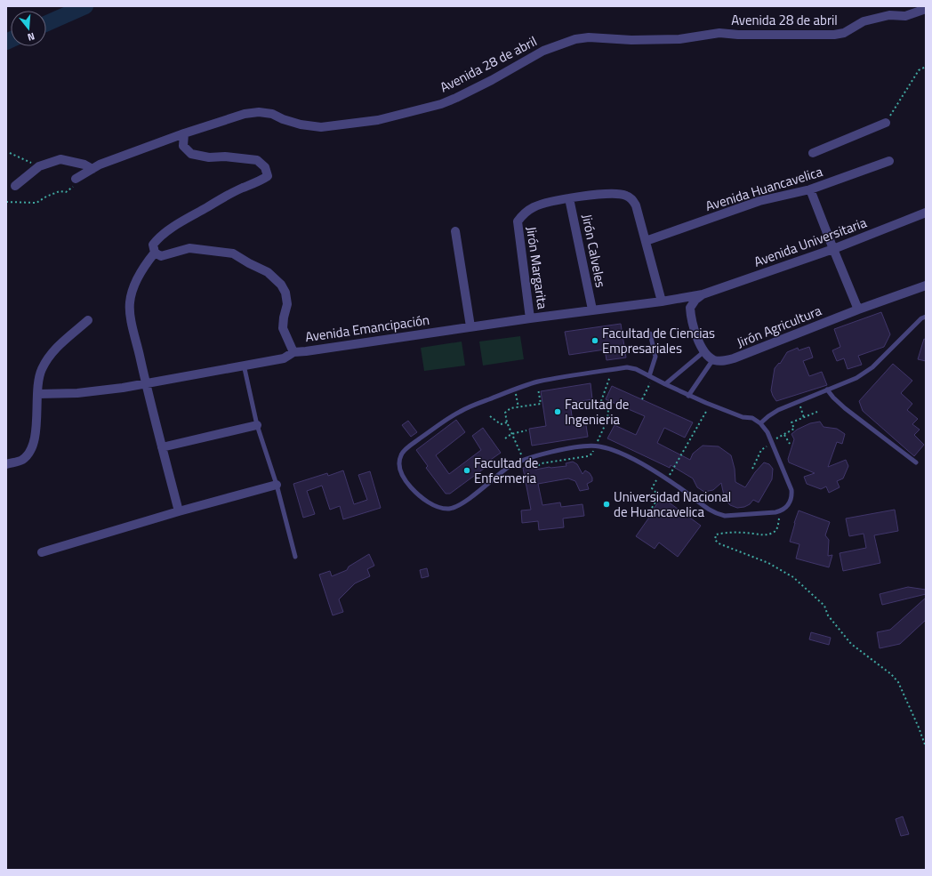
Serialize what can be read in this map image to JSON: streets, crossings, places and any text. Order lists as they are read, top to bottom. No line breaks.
{"streets":{"street":["Avenida 28 de abril","Avenida Huancavelica","Avenida Universitaria","Jirón Calveles","Jirón Margarita","Jirón Agricultura","Avenida Emancipación"]},"crossings":[["Avenida Universitaria","Avenida Emancipación"],["Jirón Calveles","Jirón Margarita"],["Jirón Calveles","Avenida Emancipación"],["Jirón Margarita","Avenida Emancipación"]],"places":["Facultad de Ciencias Empresariales","Facultad de Ingenieria","Facultad de Enfermeria","Universidad Nacional de Huancavelica"],"north":"bottom"}
